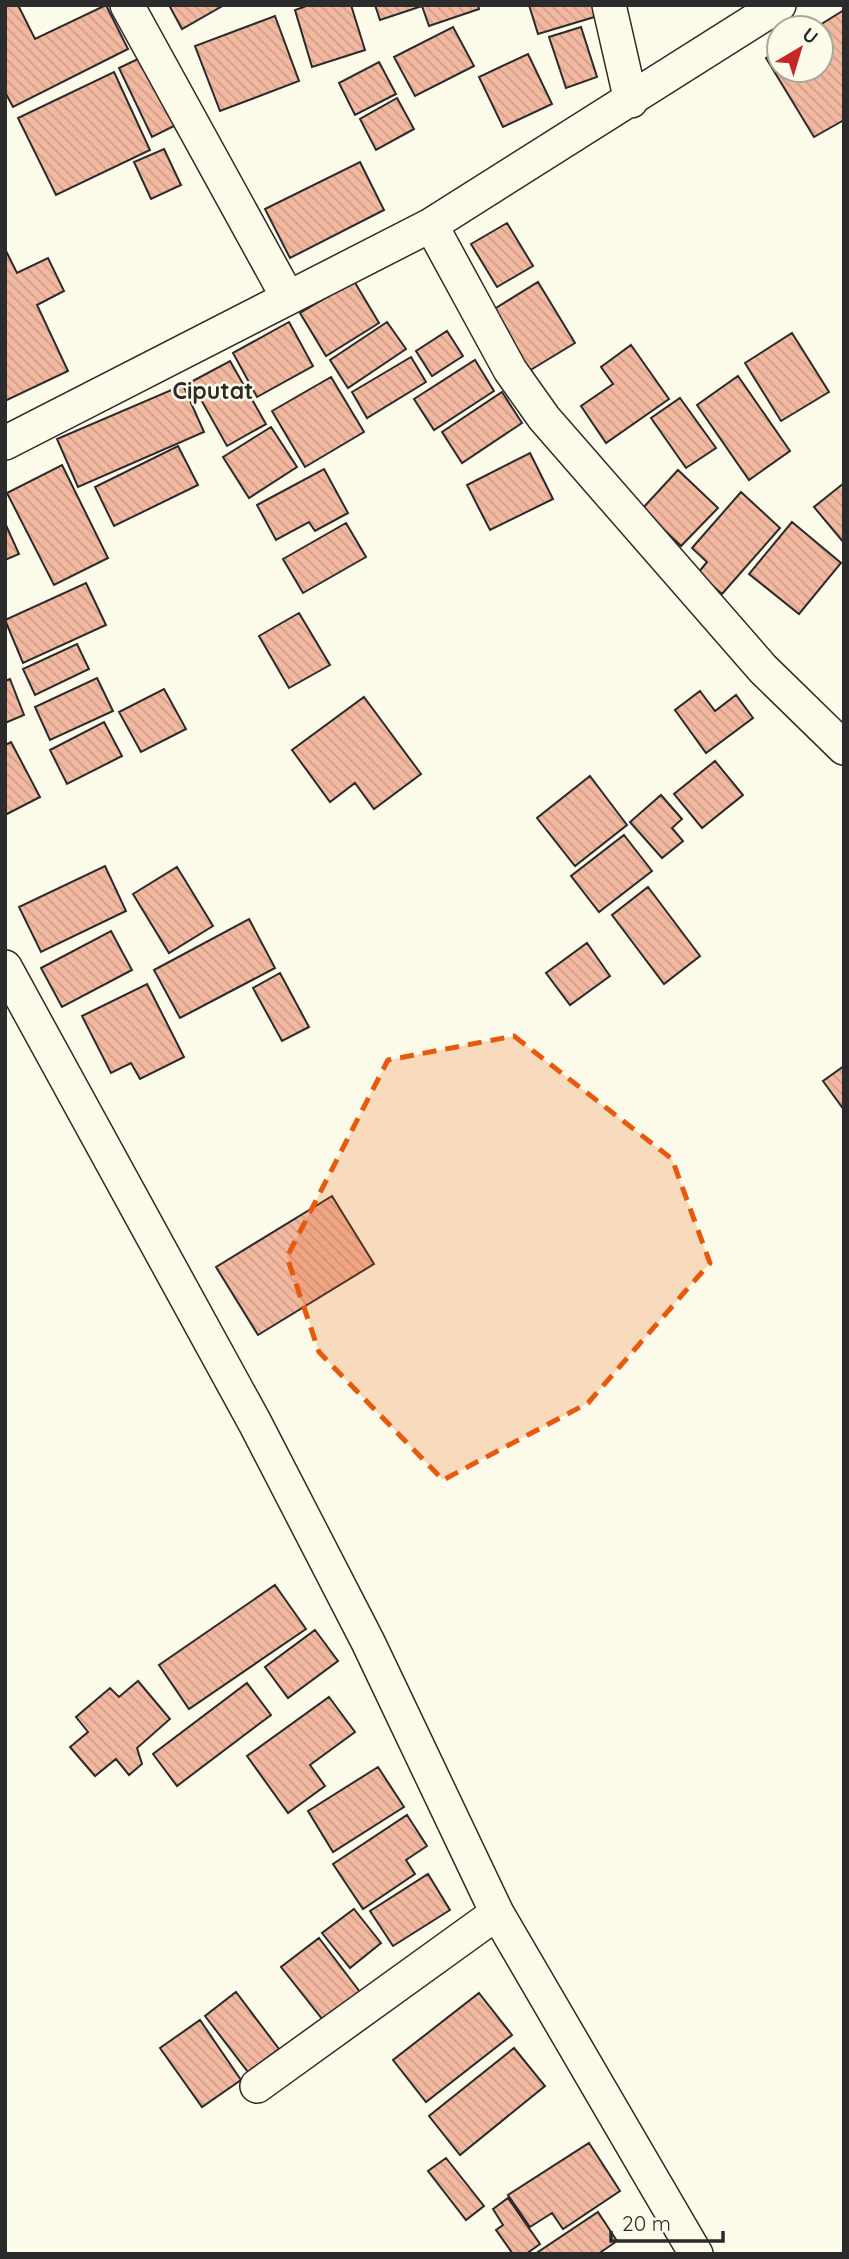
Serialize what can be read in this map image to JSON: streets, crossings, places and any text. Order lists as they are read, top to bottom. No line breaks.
{"districts":["Ciputat"],"scale_bar":"20 m","north":"top right"}
